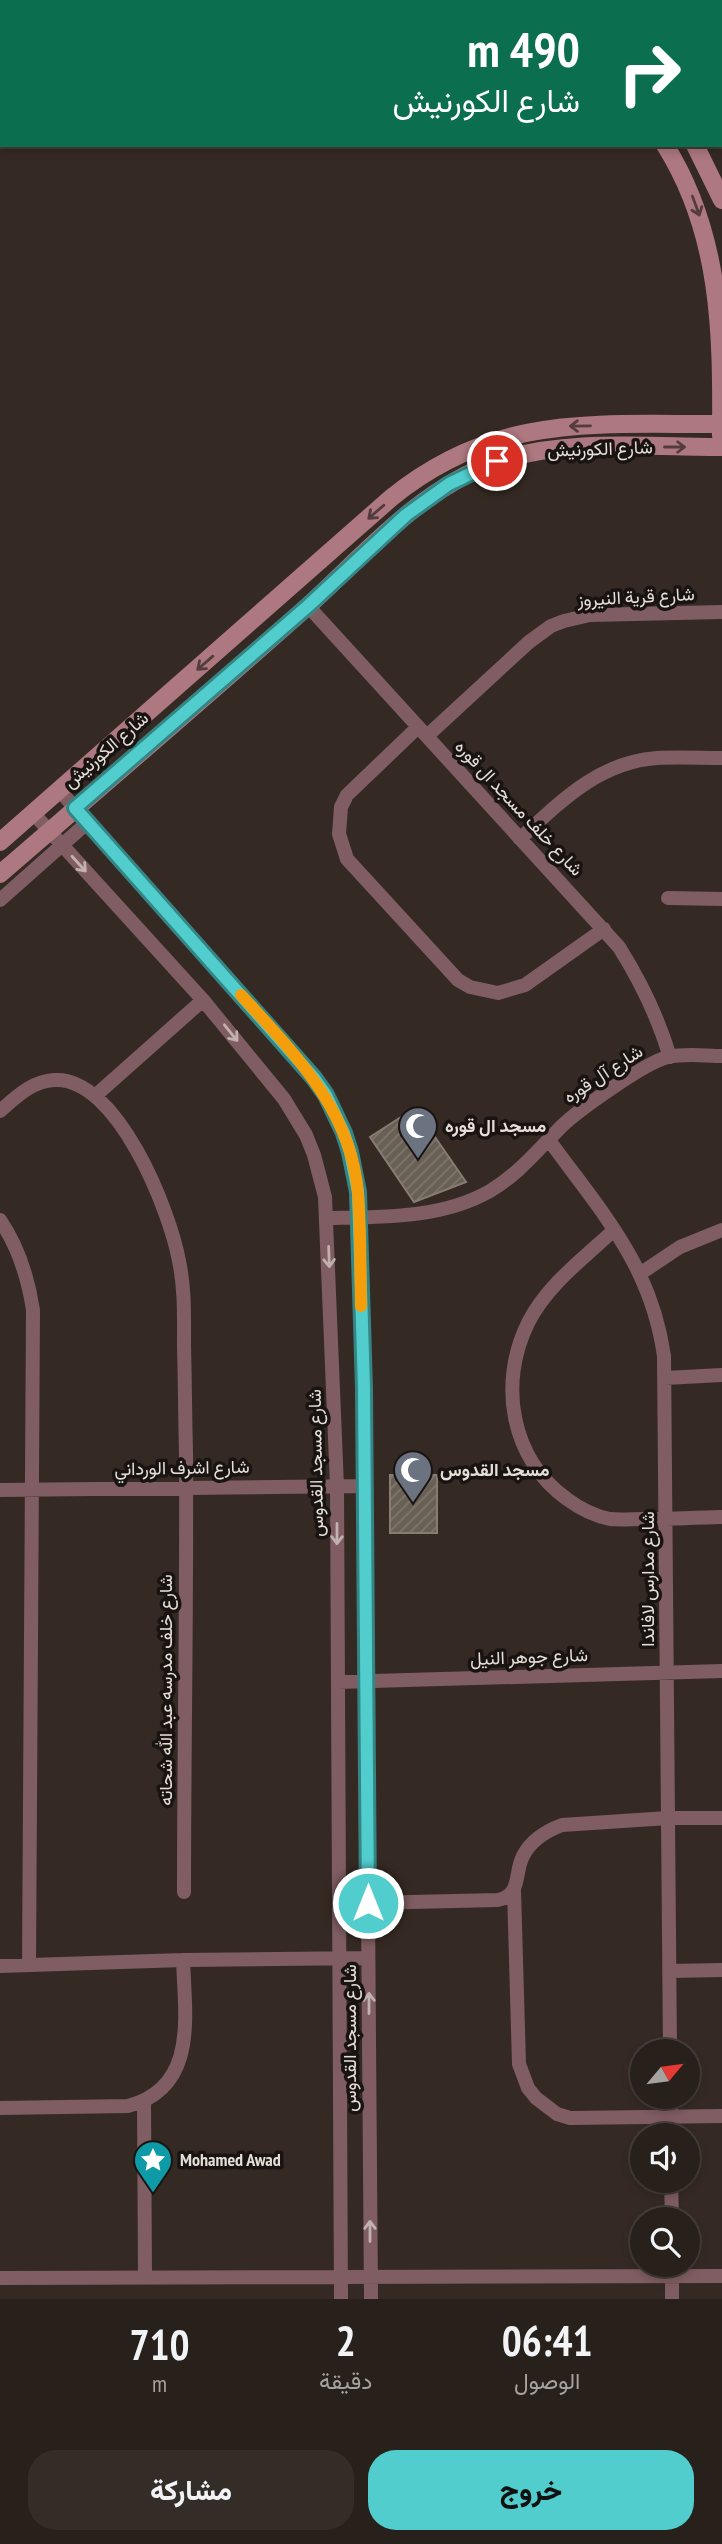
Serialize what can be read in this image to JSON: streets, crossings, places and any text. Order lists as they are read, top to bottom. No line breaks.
{"streets":{"street":["شارع الكورنيش","شارع قرية النيروز","شارع خلف مسجد ال قوره","شارع آل قوره","شارع مسجد القدوس","شارع اشرف الورداني","شارع مدارس لافاندا","شارع جوهر النيل","شارع خلف مدرسه عبد الله شحاته"]},"crossings":[["شارع الكورنيش","شارع خلف مسجد ال قوره"],["شارع الكورنيش","شارع مسجد القدوس"],["شارع قرية النيروز","شارع خلف مسجد ال قوره"],["شارع خلف مسجد ال قوره","شارع آل قوره"],["شارع آل قوره","شارع مسجد القدوس"],["شارع آل قوره","شارع مدارس لافاندا"],["شارع مسجد القدوس","شارع اشرف الورداني"],["شارع مسجد القدوس","شارع جوهر النيل"],["شارع اشرف الورداني","شارع خلف مدرسه عبد الله شحاته"],["شارع مدارس لافاندا","شارع جوهر النيل"]],"places":{"mosque":["مسجد ال قوره","مسجد القدوس"],"place":["Mohamed Awad"]},"north":"top right","page":{"turn":["490 m","شارع الكورنيش"],"eta":["06:41","الوصول","2","دقيقة","710","m"],"buttons":["خروج","مشاركة"]}}
